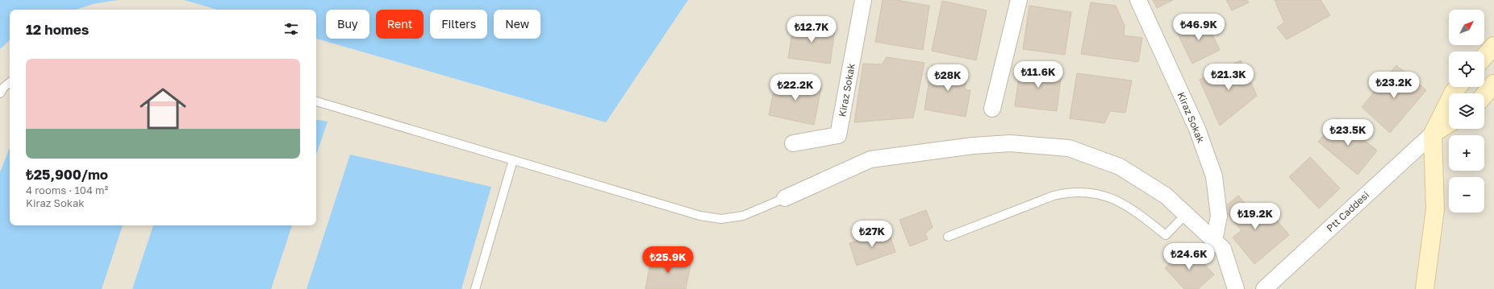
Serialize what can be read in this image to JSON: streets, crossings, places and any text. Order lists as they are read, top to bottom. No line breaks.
{"streets":{"street":["Kiraz Sokak","Ptt Caddesi"]},"north":"top right","page":{"map_buttons":["+","−"],"chip":["Buy","Rent","Filters","New"],"heading":"12 homes","price":["₺46.9K","₺12.7K","₺11.6K","₺21.3K","₺28K","₺23.2K","₺22.2K","₺23.5K","₺19.2K","₺27K","₺24.6K","₺25.9K"],"list":[{"name":"₺25,900/mo","note":"4 rooms · 104 m² · Kiraz Sokak"}]}}
